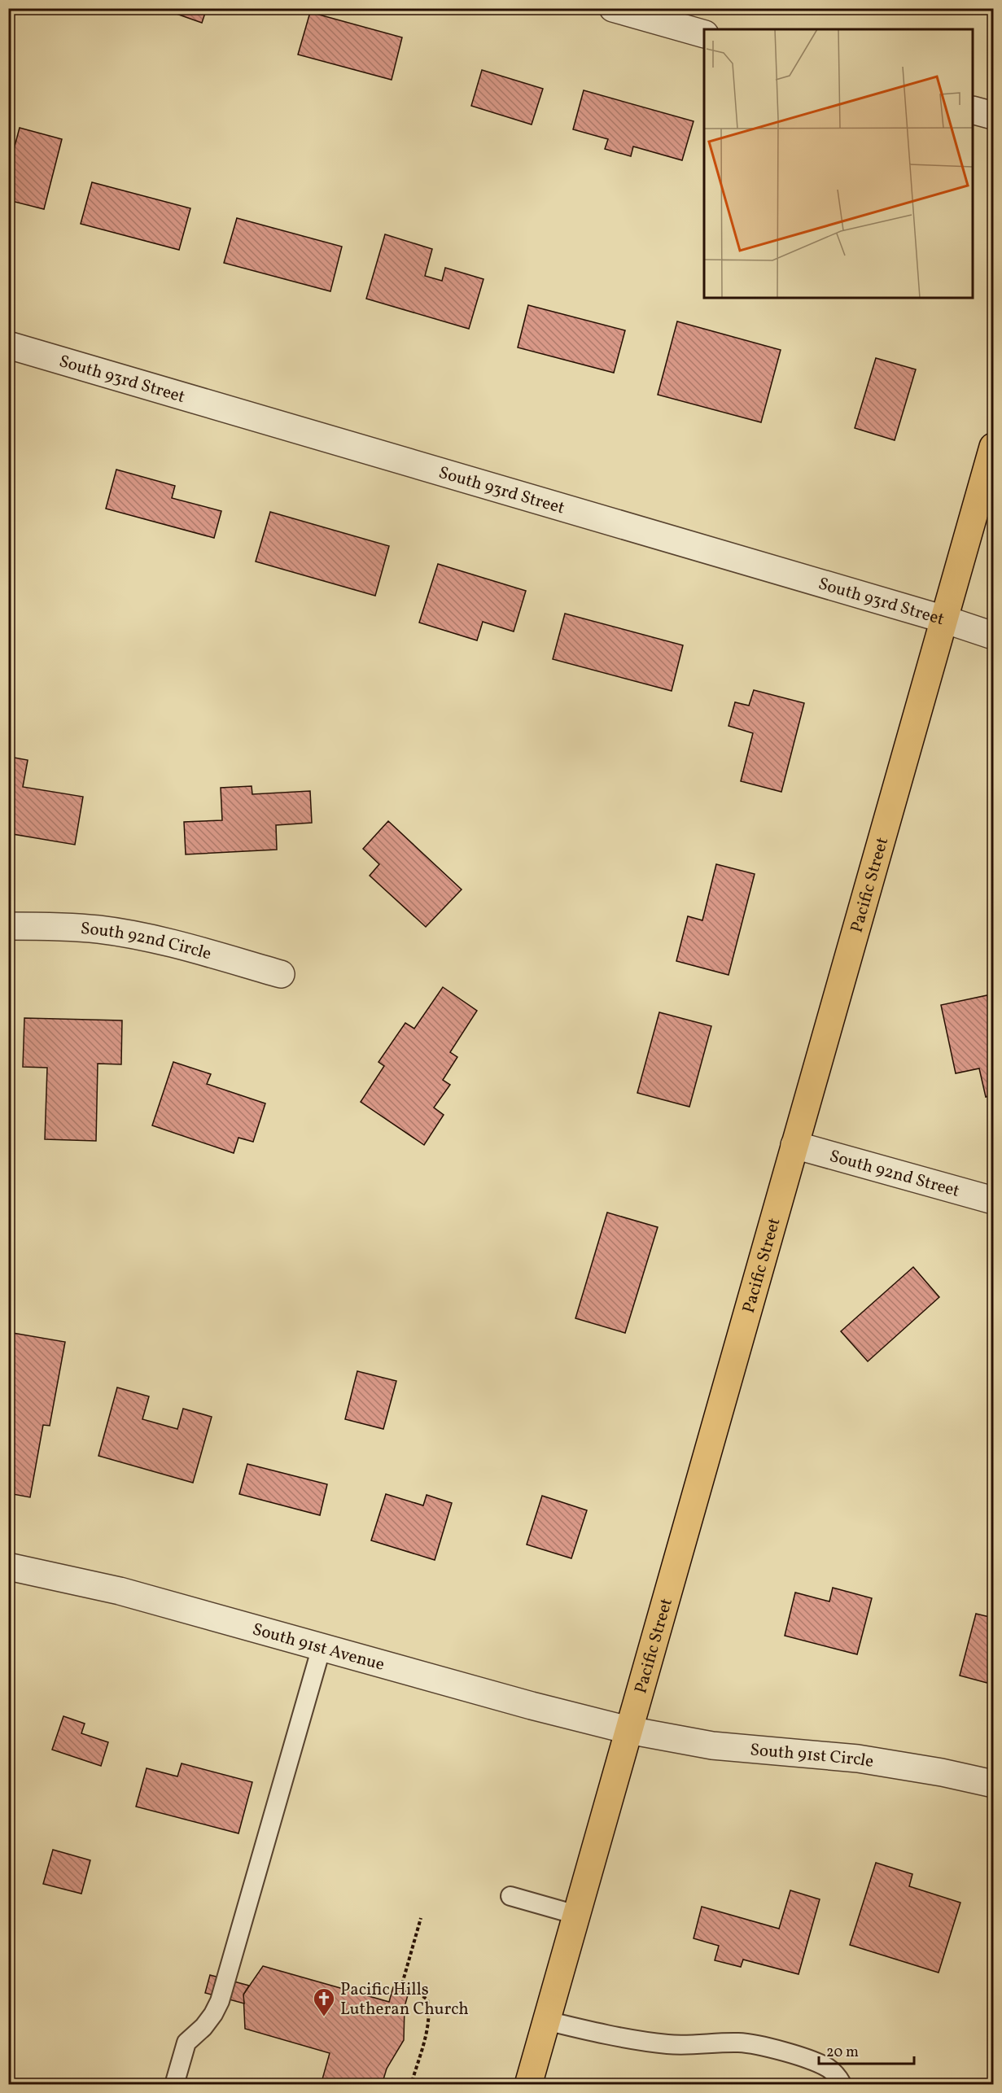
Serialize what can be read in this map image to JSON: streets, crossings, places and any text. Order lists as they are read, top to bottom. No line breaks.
{"streets":{"main road":["Pacific Street"],"street":["South 93rd Street","South 92nd Circle","South 92nd Street","South 91st Avenue","South 91st Circle"]},"crossings":[["South 93rd Street","Pacific Street"],["Pacific Street","South 92nd Street"],["Pacific Street","South 91st Avenue"],["Pacific Street","South 91st Circle"],["South 91st Avenue","South 91st Circle"]],"places":{"church":["Pacific Hills Lutheran Church"]},"scale_bar":"20 m"}
